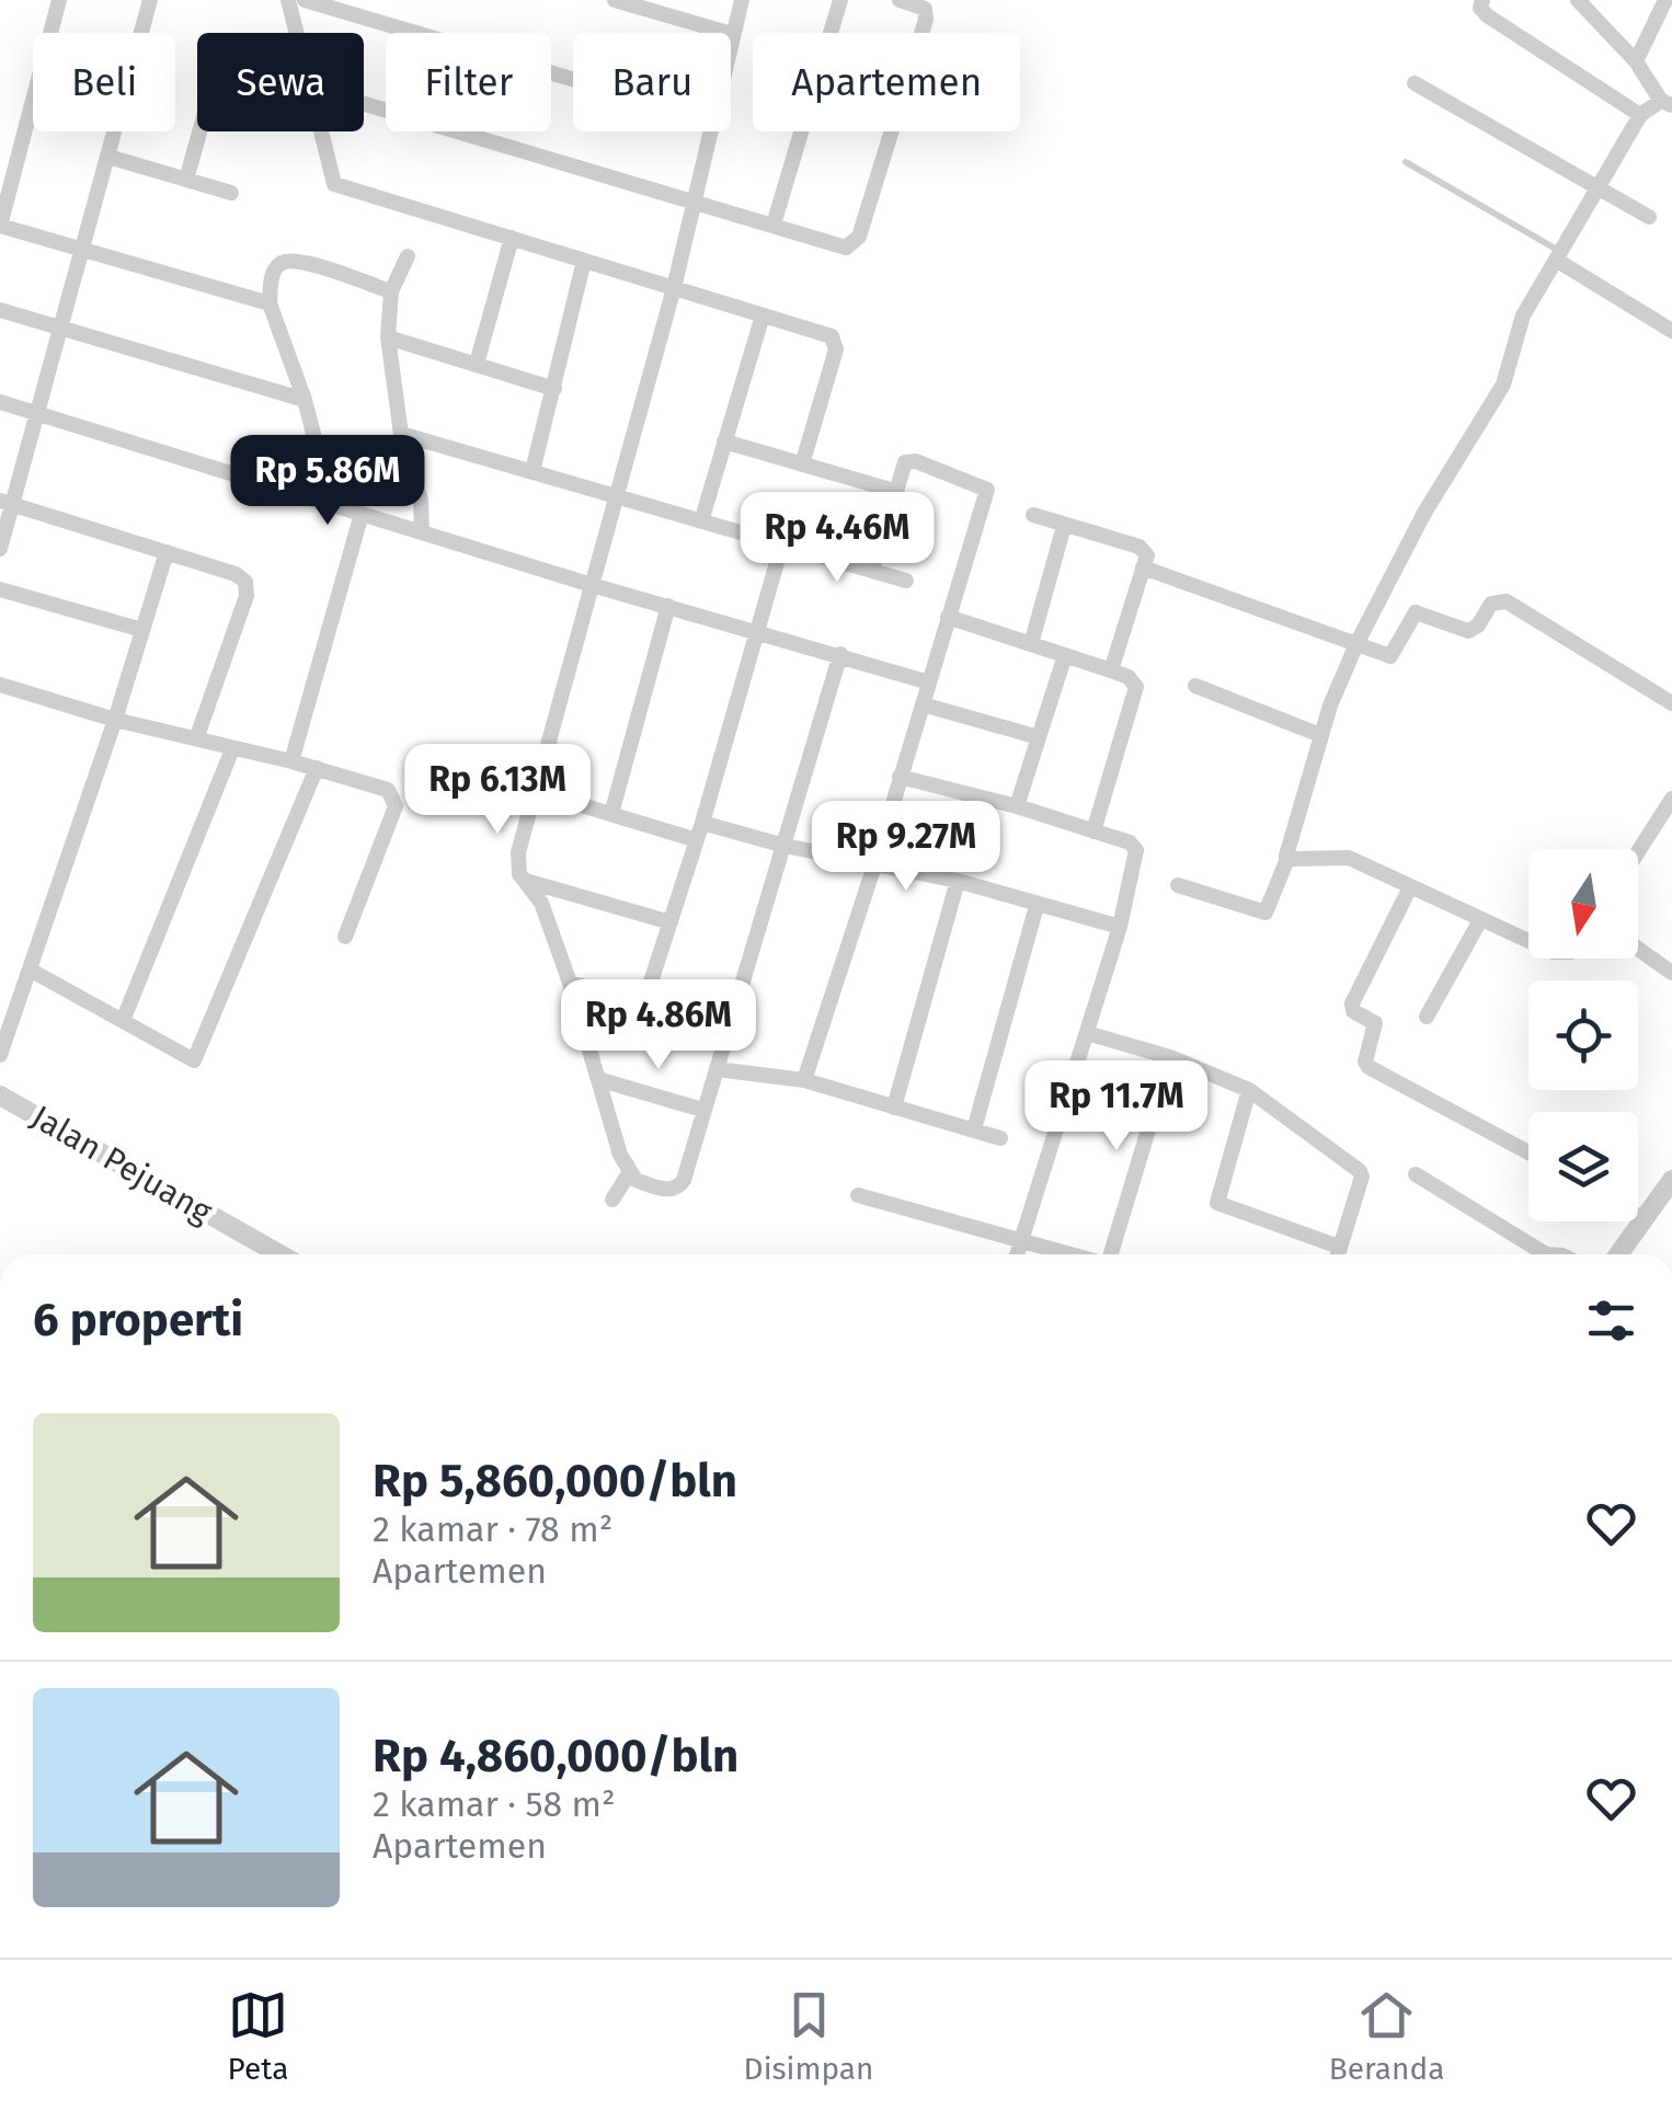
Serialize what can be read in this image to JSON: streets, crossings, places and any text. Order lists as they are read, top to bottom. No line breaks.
{"streets":{"street":["Jalan Pejuang"]},"north":"bottom","page":{"chip":["Beli","Sewa","Filter","Baru","Apartemen"],"price":["Rp 5.86M","Rp 4.46M","Rp 6.13M","Rp 9.27M","Rp 4.86M","Rp 11.7M"],"heading":"6 properti","list":[{"name":"Rp 5,860,000/bln","note":"2 kamar · 78 m² · Apartemen"},{"name":"Rp 4,860,000/bln","note":"2 kamar · 58 m² · Apartemen"}],"tabs":["Peta","Disimpan","Beranda"]}}
